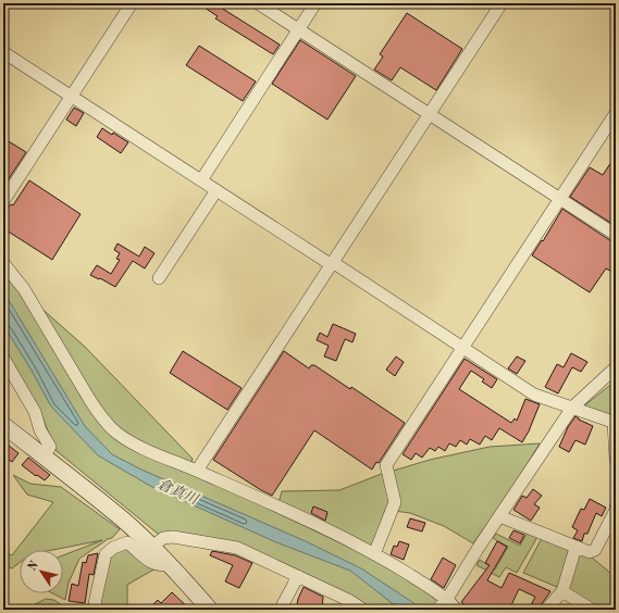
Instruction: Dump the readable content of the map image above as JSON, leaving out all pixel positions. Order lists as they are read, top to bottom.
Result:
{
  "water": ["倉真川"],
  "north": "top left"
}
